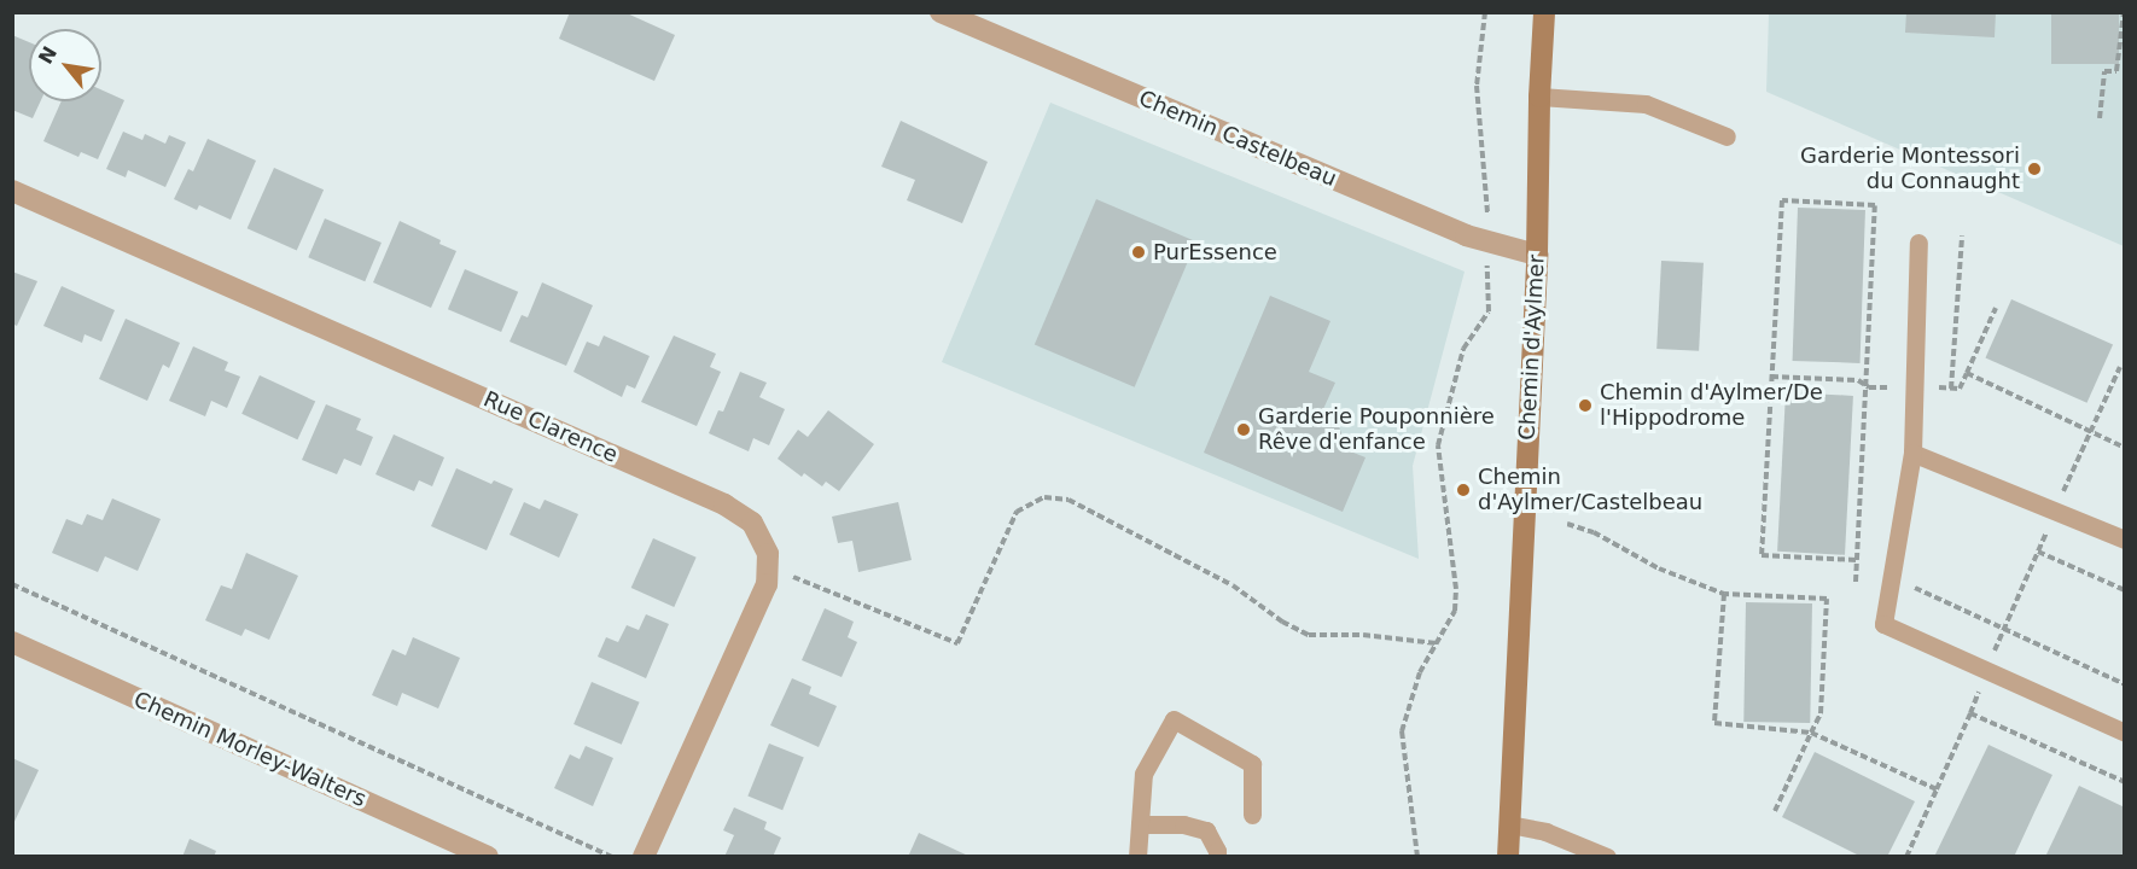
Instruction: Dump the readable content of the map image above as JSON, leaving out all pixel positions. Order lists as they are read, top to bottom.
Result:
{
  "streets": {
    "main road": ["Chemin d'Aylmer"],
    "street": ["Chemin Castelbeau", "Rue Clarence", "Chemin Morley-Walters"]
  },
  "crossings": [
    ["Chemin Castelbeau", "Chemin d'Aylmer"]
  ],
  "places": [
    "Garderie Montessori du Connaught",
    "PurEssence",
    "Chemin d'Aylmer/De l'Hippodrome",
    "Garderie Pouponnière Rêve d'enfance",
    "Chemin d'Aylmer/Castelbeau"
  ],
  "north": "top left"
}
